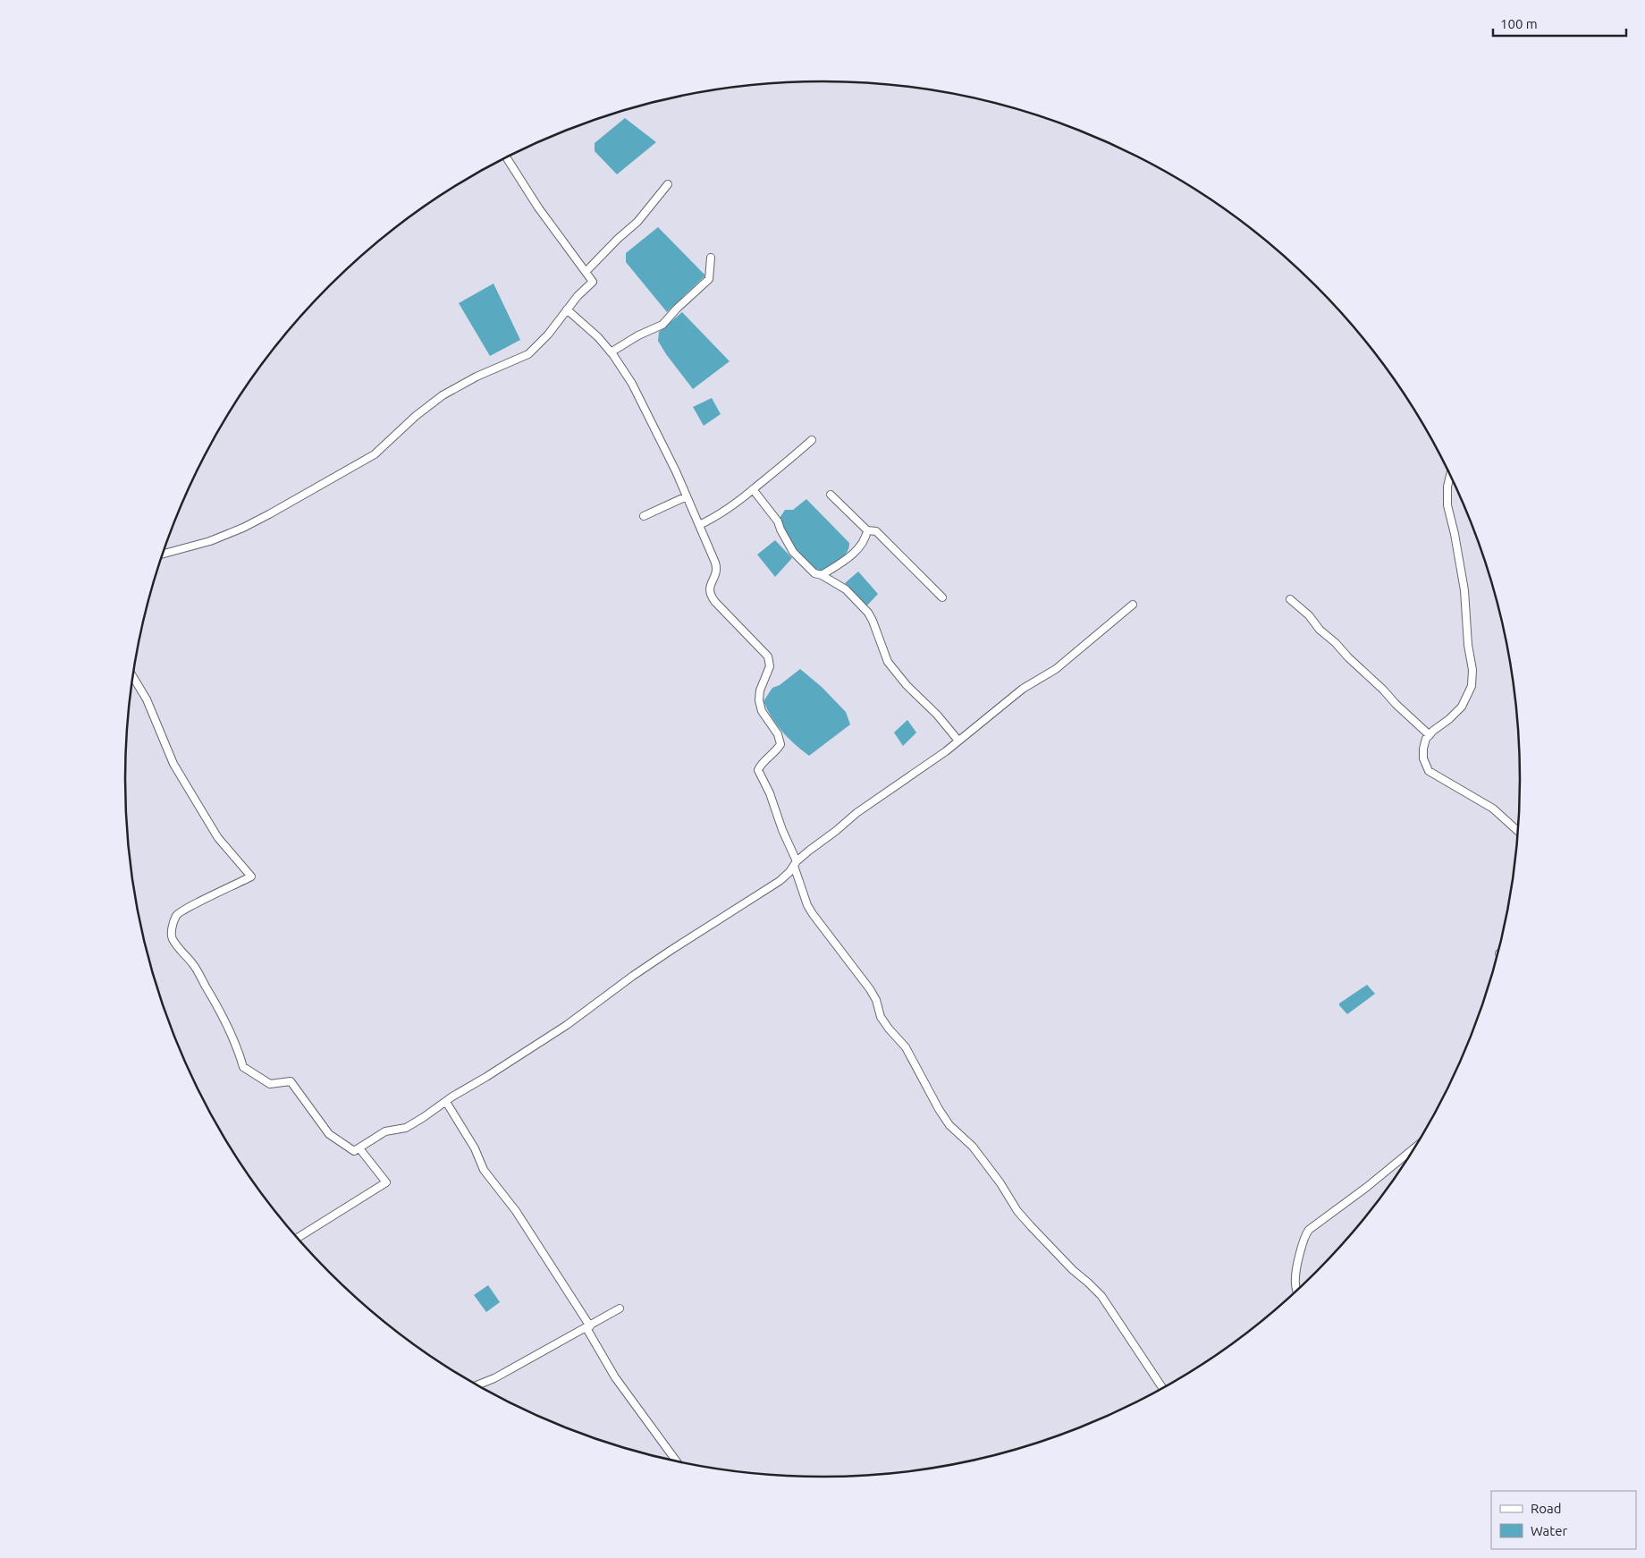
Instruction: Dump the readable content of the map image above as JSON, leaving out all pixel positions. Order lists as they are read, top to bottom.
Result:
{
  "legend": ["Road", "Water"],
  "scale_bar": "100 m"
}
